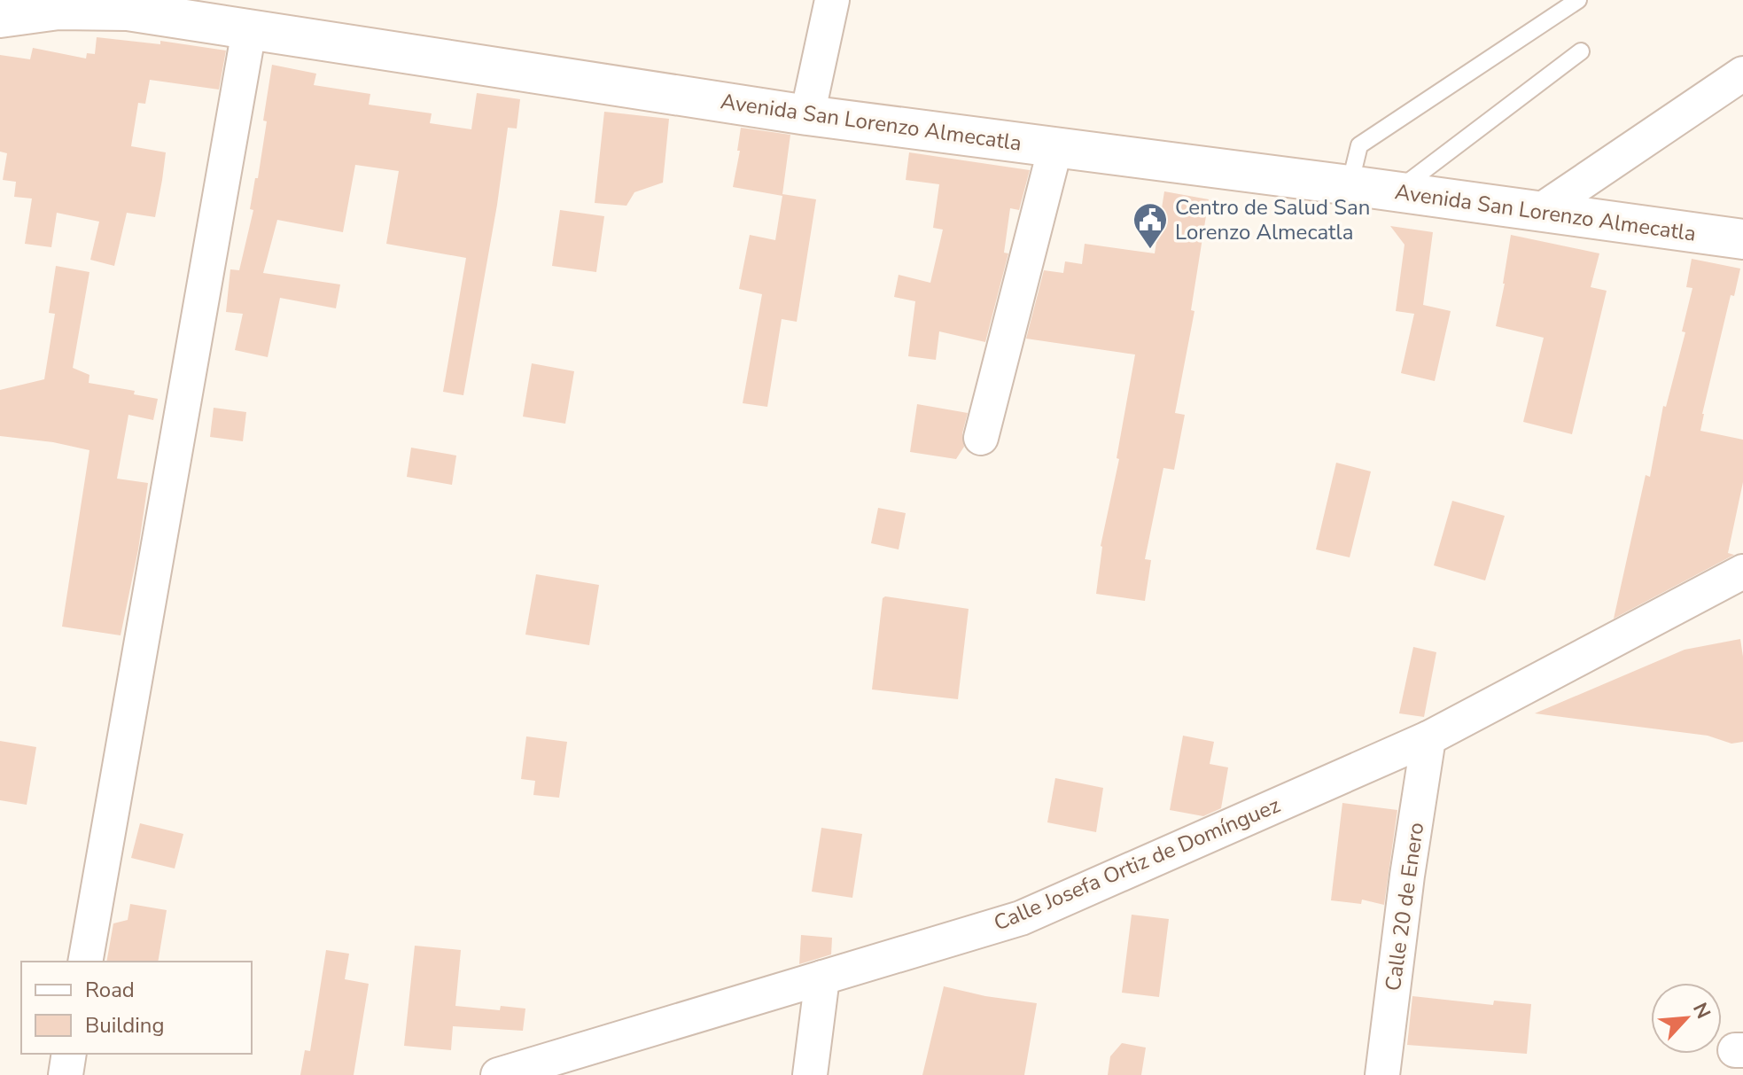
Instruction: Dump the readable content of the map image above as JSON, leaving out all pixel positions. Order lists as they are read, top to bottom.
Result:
{
  "streets": {
    "main road": ["Avenida San Lorenzo Almecatla"],
    "street": ["Calle Josefa Ortiz de Domínguez", "Calle 20 de Enero"]
  },
  "crossings": [
    ["Calle Josefa Ortiz de Domínguez", "Calle 20 de Enero"]
  ],
  "places": {
    "public building": ["Centro de Salud San Lorenzo Almecatla"]
  },
  "legend": ["Road", "Building"],
  "north": "top right"
}
